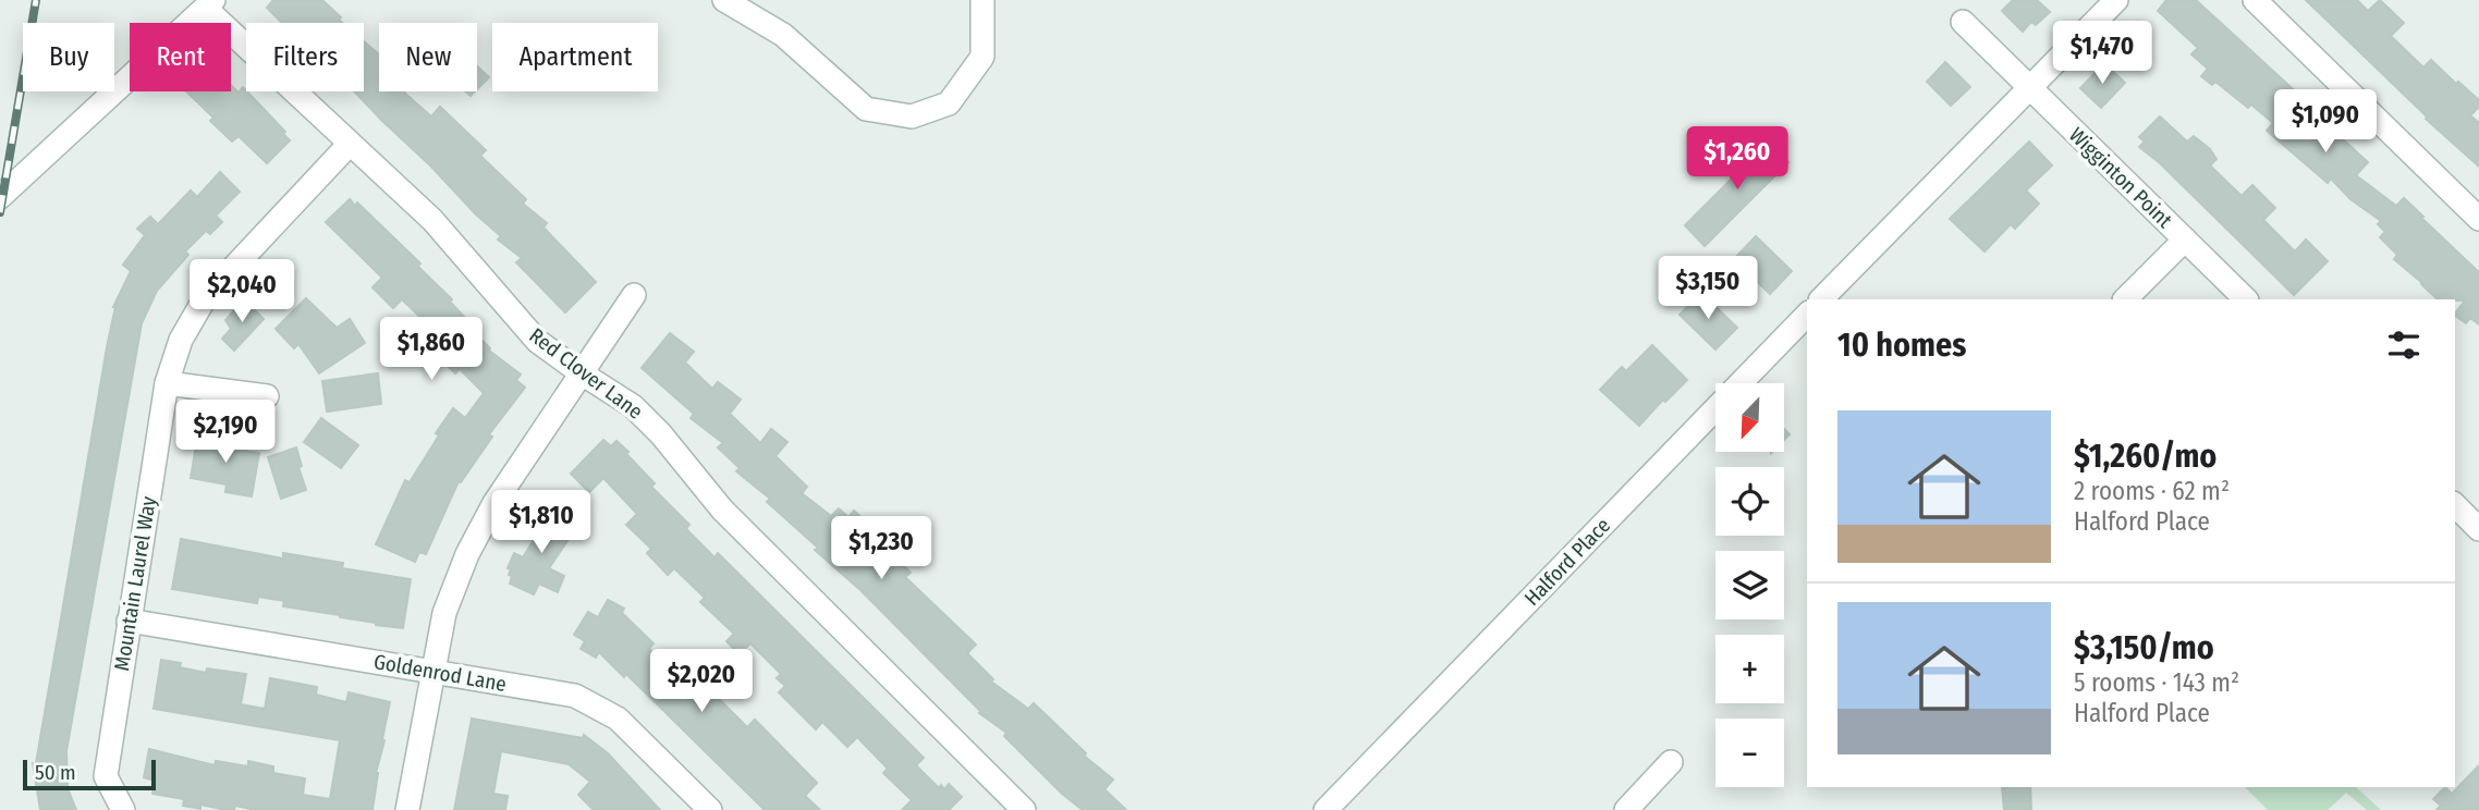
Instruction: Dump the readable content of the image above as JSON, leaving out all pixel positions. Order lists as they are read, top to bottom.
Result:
{
  "streets": {
    "street": [
      "Wigginton Point",
      "Red Clover Lane",
      "Halford Place",
      "Mountain Laurel Way",
      "Goldenrod Lane"
    ]
  },
  "crossings": [
    ["Red Clover Lane", "Mountain Laurel Way"],
    ["Mountain Laurel Way", "Goldenrod Lane"]
  ],
  "scale_bar": "50 m",
  "north": "bottom left",
  "page": {
    "price": [
      "$1,470",
      "$1,090",
      "$1,260",
      "$3,150",
      "$2,040",
      "$1,860",
      "$2,190",
      "$1,810",
      "$1,230",
      "$2,020"
    ],
    "chip": [
      "Buy",
      "Rent",
      "Filters",
      "New",
      "Apartment"
    ],
    "heading": "10 homes",
    "map_buttons": ["+", "−"],
    "list": [
      {
        "name": "$1,260/mo",
        "note": "2 rooms · 62 m² · Halford Place"
      },
      {
        "name": "$3,150/mo",
        "note": "5 rooms · 143 m² · Halford Place"
      }
    ],
    "scale": "50 m"
  }
}
